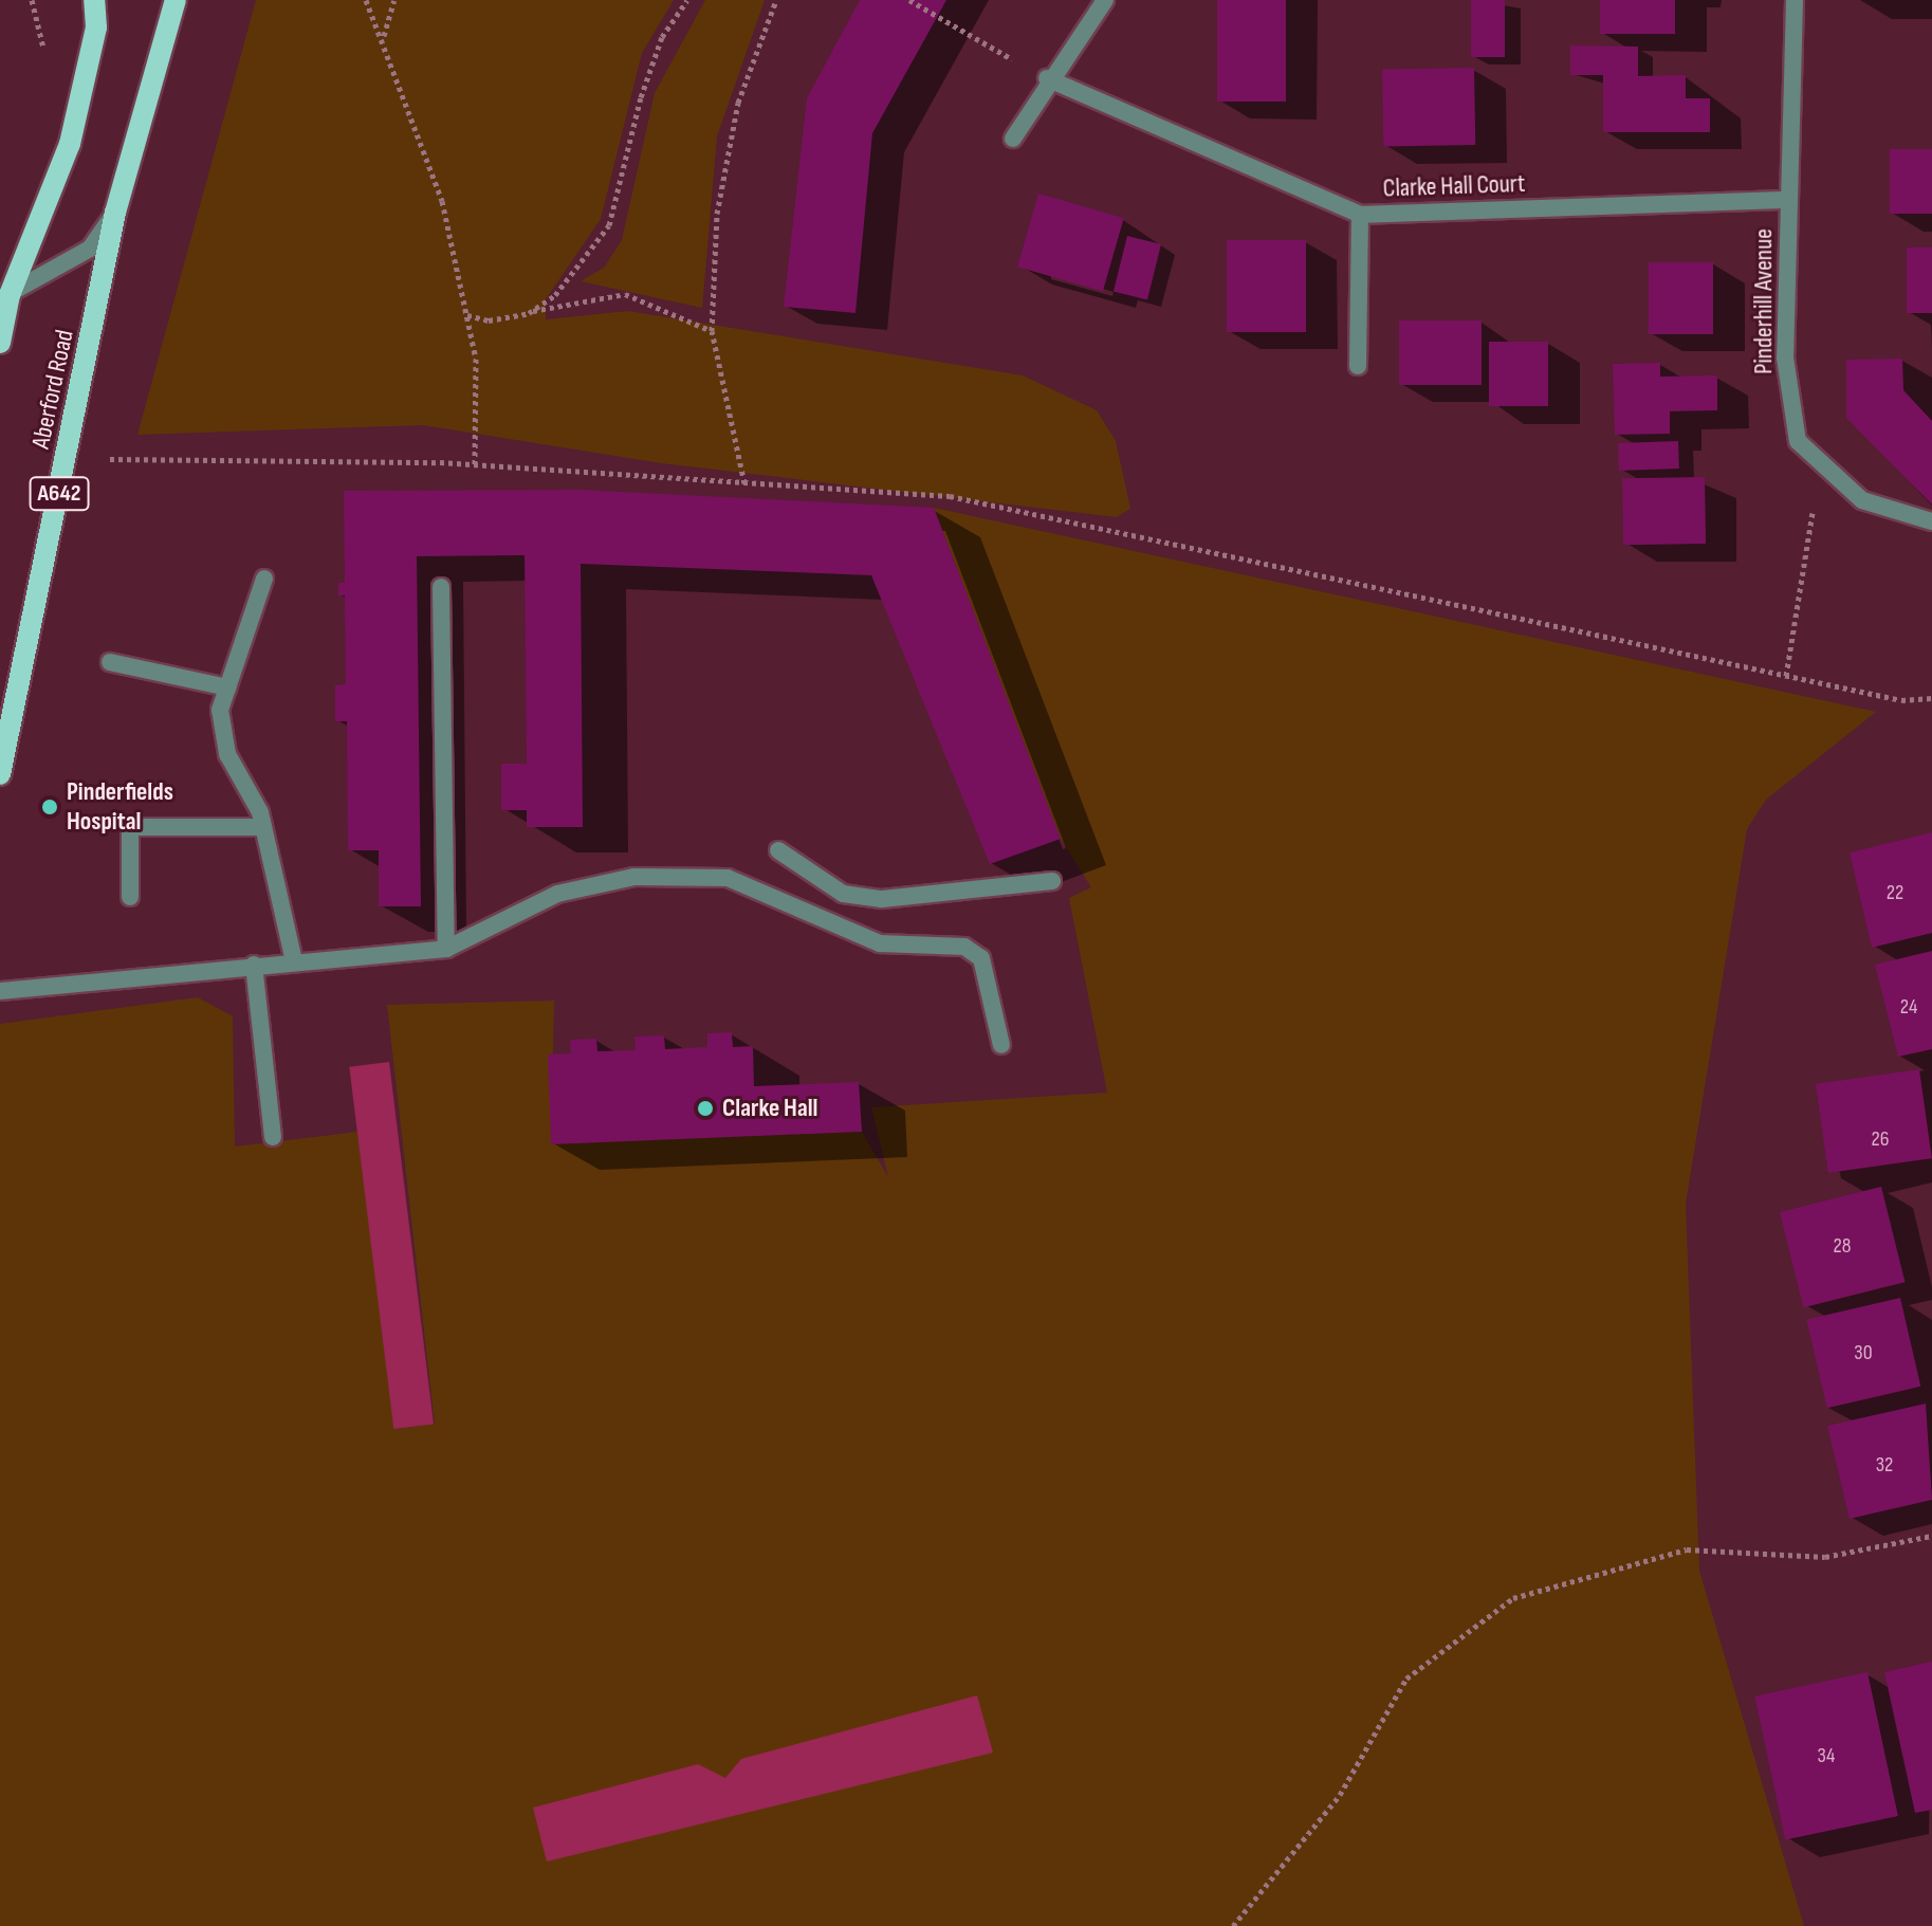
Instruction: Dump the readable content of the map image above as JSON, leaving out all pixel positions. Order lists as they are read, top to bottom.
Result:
{
  "streets": {
    "main road": ["Aberford Road", "A642"],
    "street": ["Clarke Hall Court", "Pinderhill Avenue"]
  },
  "crossings": [
    ["Clarke Hall Court", "Pinderhill Avenue"]
  ],
  "places": ["Pinderfields Hospital", "Clarke Hall"],
  "house_numbers": [
    "22",
    "24",
    "26",
    "28",
    "30",
    "32",
    "34"
  ]
}
